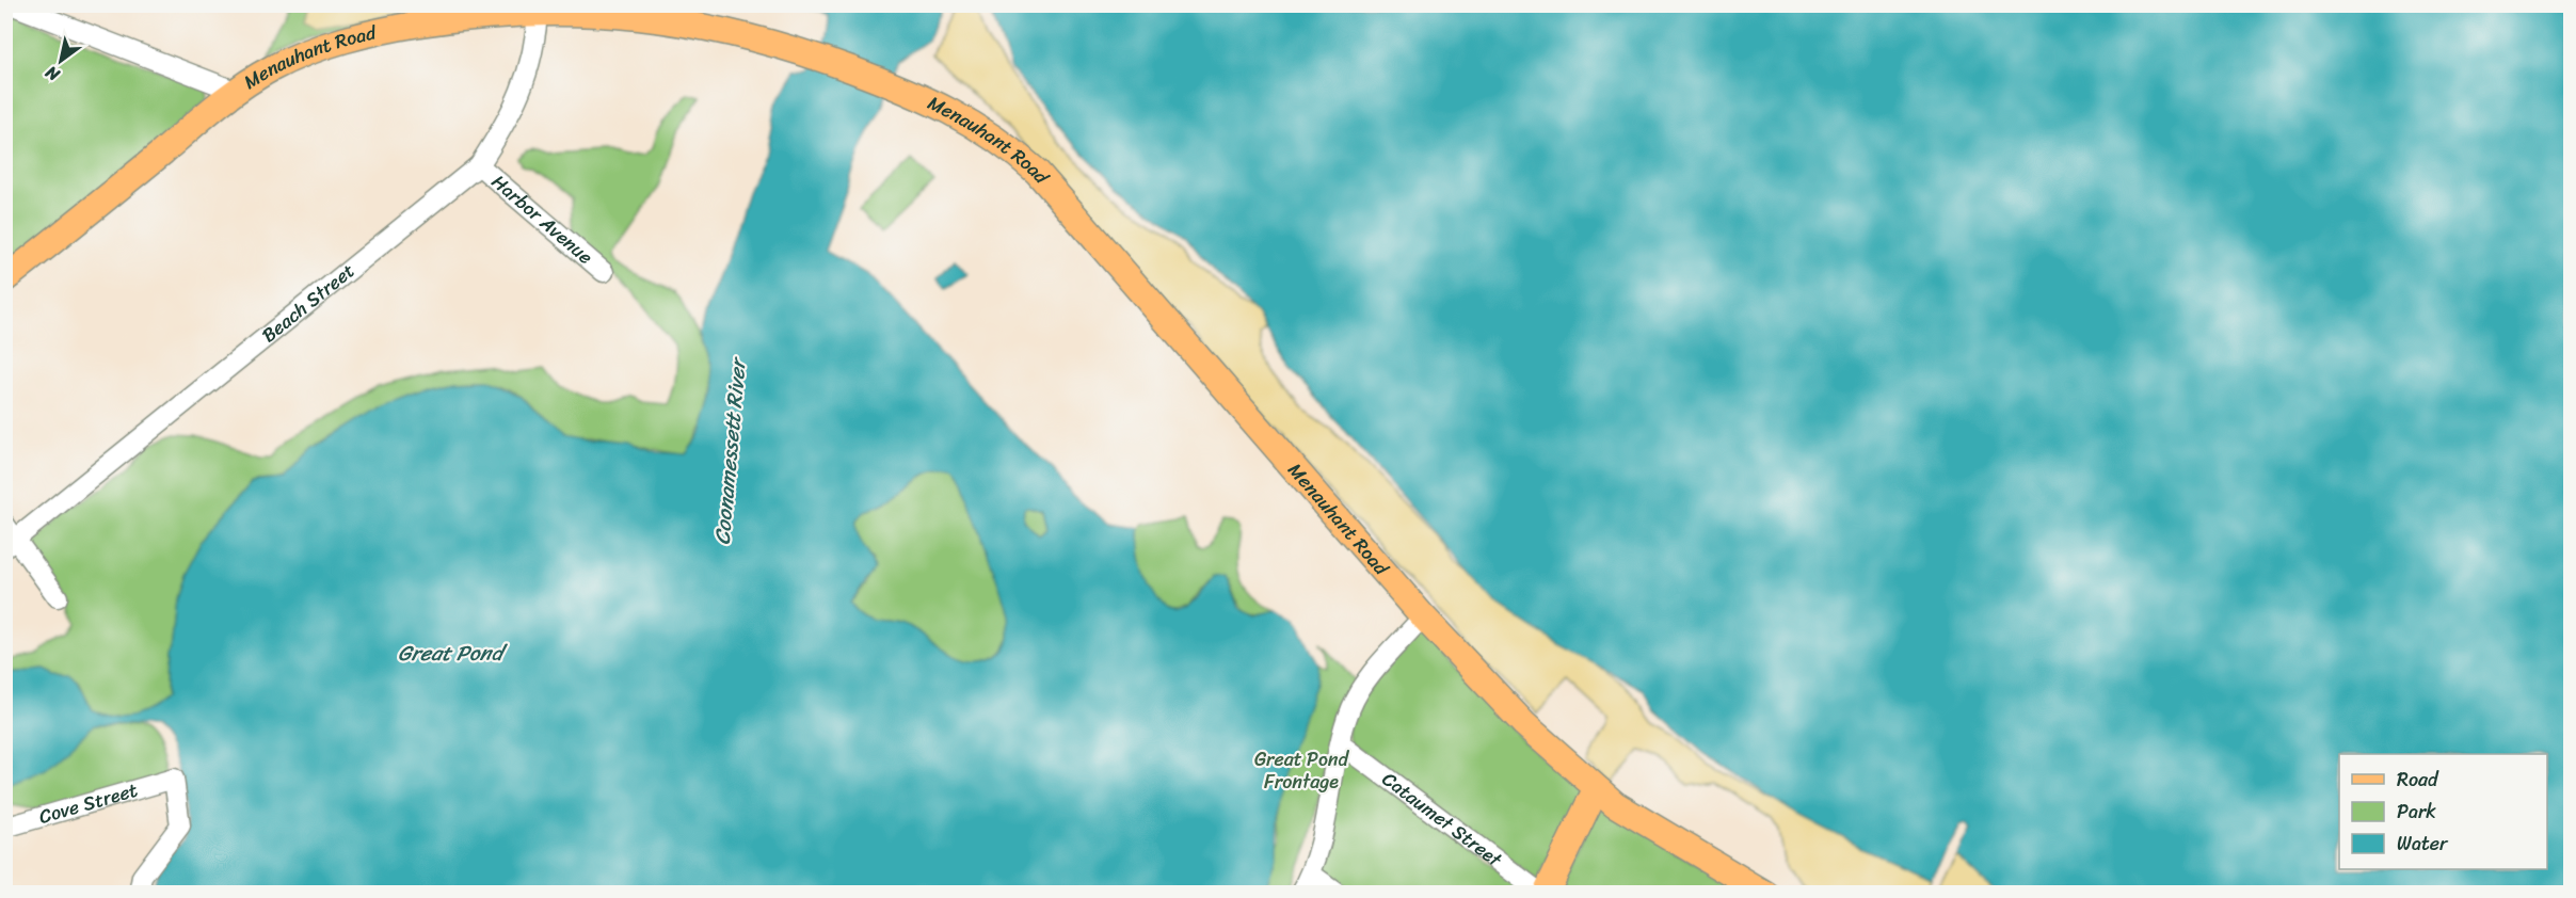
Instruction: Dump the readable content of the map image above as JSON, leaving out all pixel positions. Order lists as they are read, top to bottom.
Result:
{
  "streets": {
    "main road": ["Menauhant Road"],
    "street": [
      "Harbor Avenue",
      "Beach Street",
      "Cove Street",
      "Cataumet Street"
    ]
  },
  "crossings": [
    ["Menauhant Road", "Beach Street"],
    ["Harbor Avenue", "Beach Street"]
  ],
  "water": ["Coonamessett River", "Great Pond"],
  "parks": ["Great Pond Frontage"],
  "legend": ["Road", "Park", "Water"],
  "north": "bottom left"
}
